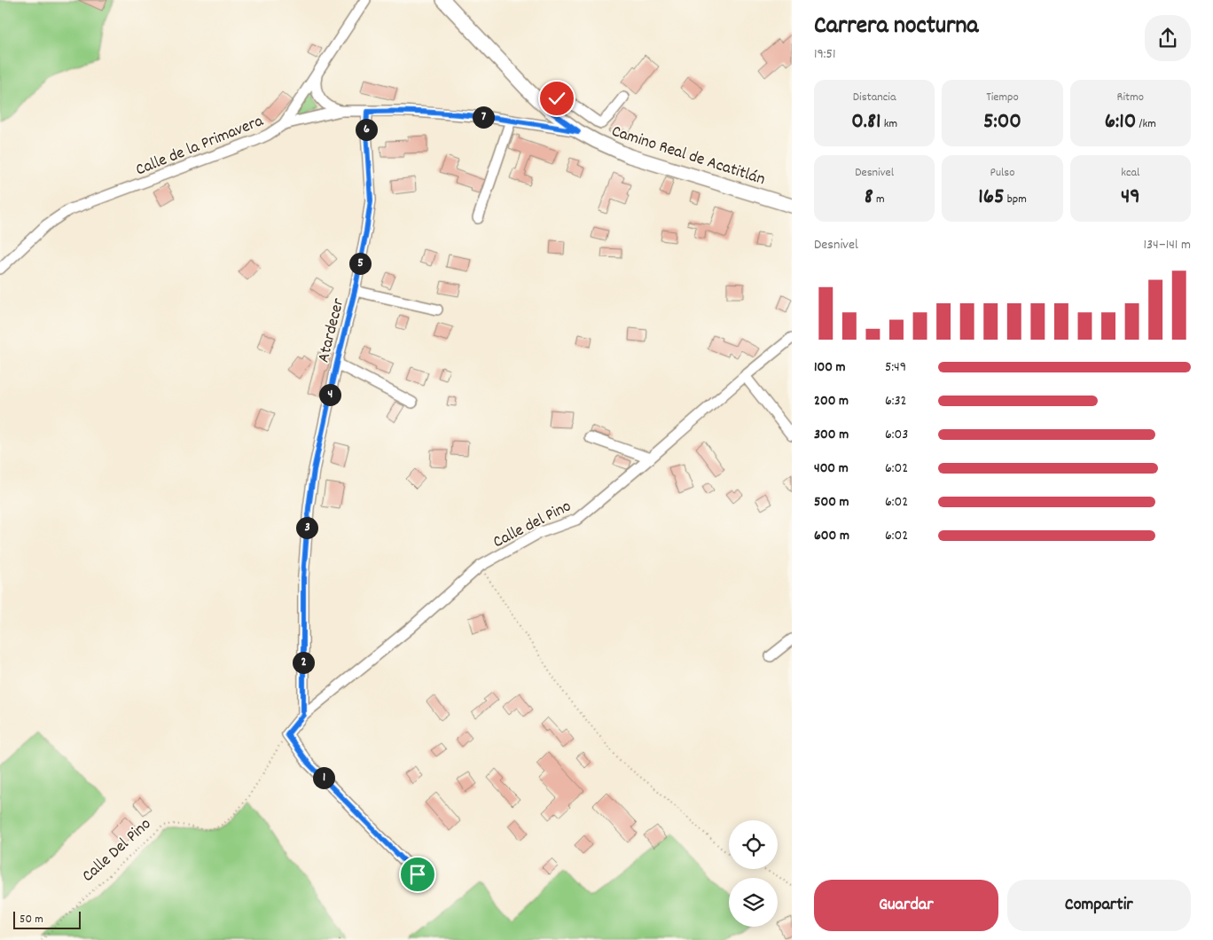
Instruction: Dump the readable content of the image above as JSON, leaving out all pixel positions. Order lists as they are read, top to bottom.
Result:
{
  "streets": {
    "main road": ["Camino Real de Acatitlán"],
    "street": ["Calle de la Primavera", "Atardecer", "Calle del Pino"],
    "path": ["Calle Del Pino"]
  },
  "crossings": [
    ["Atardecer", "Calle del Pino"]
  ],
  "scale_bar": "50 m",
  "page": {
    "heading": ["Carrera nocturna", "19:51"],
    "stats": [
      ["Distancia", "0.81 km"],
      ["Tiempo", "5:00"],
      ["Ritmo", "6:10 /km"],
      ["Desnivel", "8 m"],
      ["Pulso", "165 bpm"],
      ["kcal", "49"]
    ],
    "pins": [
      "7",
      "6",
      "5",
      "4",
      "3",
      "2",
      "1"
    ],
    "chart": ["Desnivel", "134–141 m"],
    "list": [
      {
        "name": "100 m",
        "note": "5:49"
      },
      {
        "name": "200 m",
        "note": "6:32"
      },
      {
        "name": "300 m",
        "note": "6:03"
      },
      {
        "name": "400 m",
        "note": "6:02"
      },
      {
        "name": "500 m",
        "note": "6:02"
      },
      {
        "name": "600 m",
        "note": "6:02"
      }
    ],
    "buttons": ["Guardar", "Compartir"],
    "scale": "50 m"
  }
}
